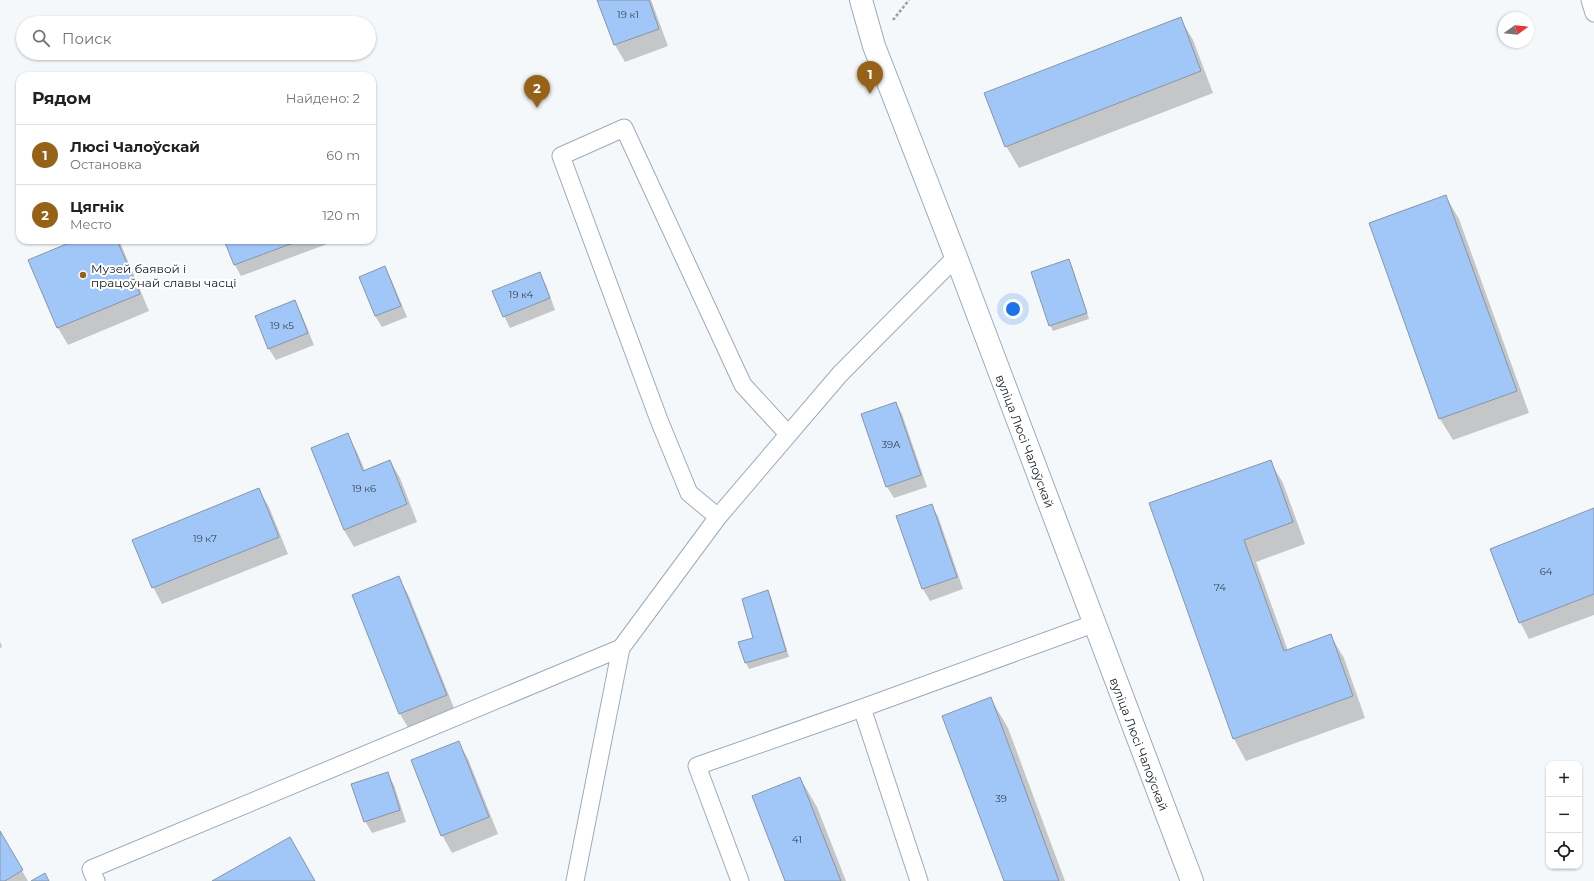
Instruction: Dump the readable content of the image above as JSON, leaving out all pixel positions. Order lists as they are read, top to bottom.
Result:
{
  "streets": {
    "street": ["вуліца Люсі Чалоўскай"]
  },
  "places": ["Музей баявой і працоўнай славы часці"],
  "house_numbers": [
    "19 к1",
    "19 к4",
    "19 к5",
    "39А",
    "19 к6",
    "19 к7",
    "64",
    "74",
    "39",
    "41"
  ],
  "north": "right",
  "page": {
    "search": "Поиск",
    "pins": ["1", "2"],
    "heading": ["Рядом", "Найдено: 2"],
    "list": [
      {
        "mark": "1",
        "name": "Люсі Чалоўскай",
        "note": "Остановка",
        "value": "60 m"
      },
      {
        "mark": "2",
        "name": "Цягнік",
        "note": "Место",
        "value": "120 m"
      }
    ],
    "map_buttons": ["+", "−"]
  }
}
